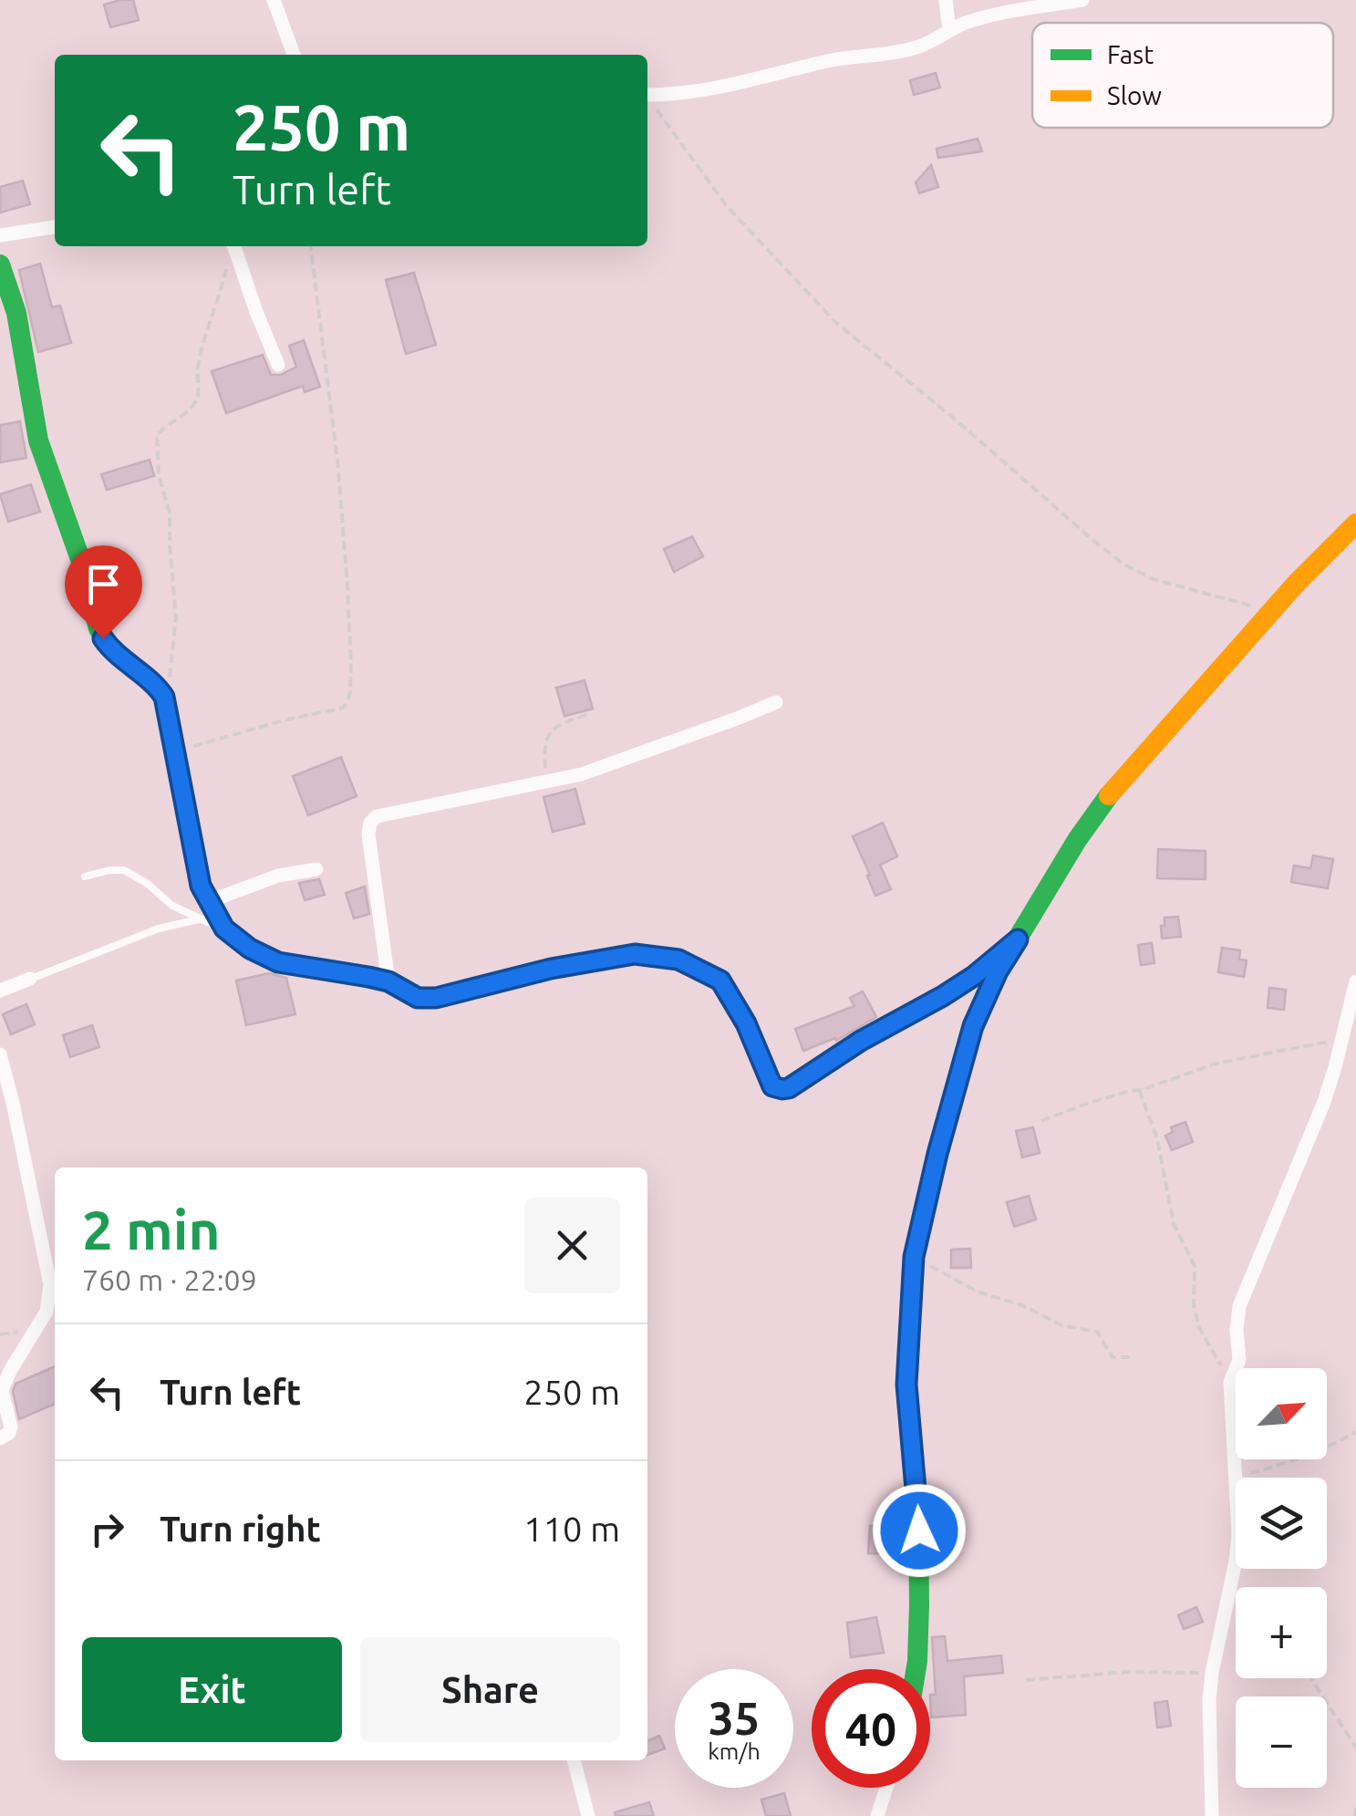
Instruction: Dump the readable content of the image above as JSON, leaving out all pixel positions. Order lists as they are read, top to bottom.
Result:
{
  "legend": ["Fast", "Slow"],
  "north": "top right",
  "page": {
    "turn": ["250 m", "Turn left"],
    "heading": ["2 min", "760 m · 22:09"],
    "list": [
      {
        "name": "Turn left",
        "value": "250 m"
      },
      {
        "name": "Turn right",
        "value": "110 m"
      }
    ],
    "map_buttons": ["+", "−"],
    "buttons": ["Exit", "Share"],
    "speed": "35 km/h",
    "limit": "40"
  }
}
